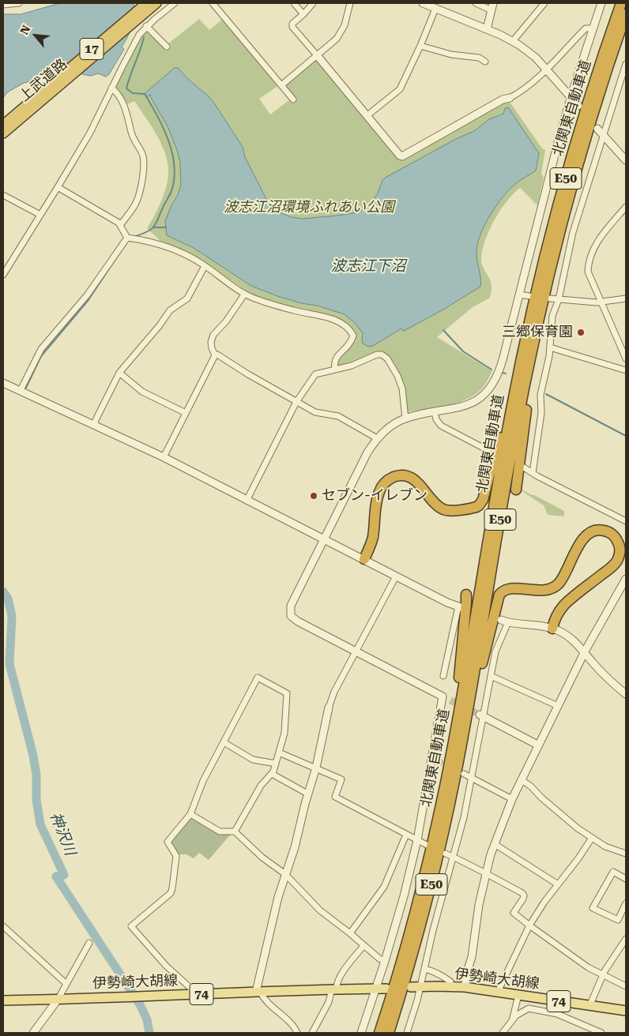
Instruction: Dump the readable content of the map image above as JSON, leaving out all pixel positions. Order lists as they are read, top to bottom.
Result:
{
  "streets": {
    "highway": [
      "17",
      "上武道路",
      "北関東自動車道",
      "E50"
    ],
    "main road": ["伊勢崎大胡線", "74"]
  },
  "water": ["波志江下沼", "神沢川"],
  "parks": ["波志江沼環境ふれあい公園"],
  "places": ["三郷保育園", "セブン-イレブン"],
  "north": "top left"
}
